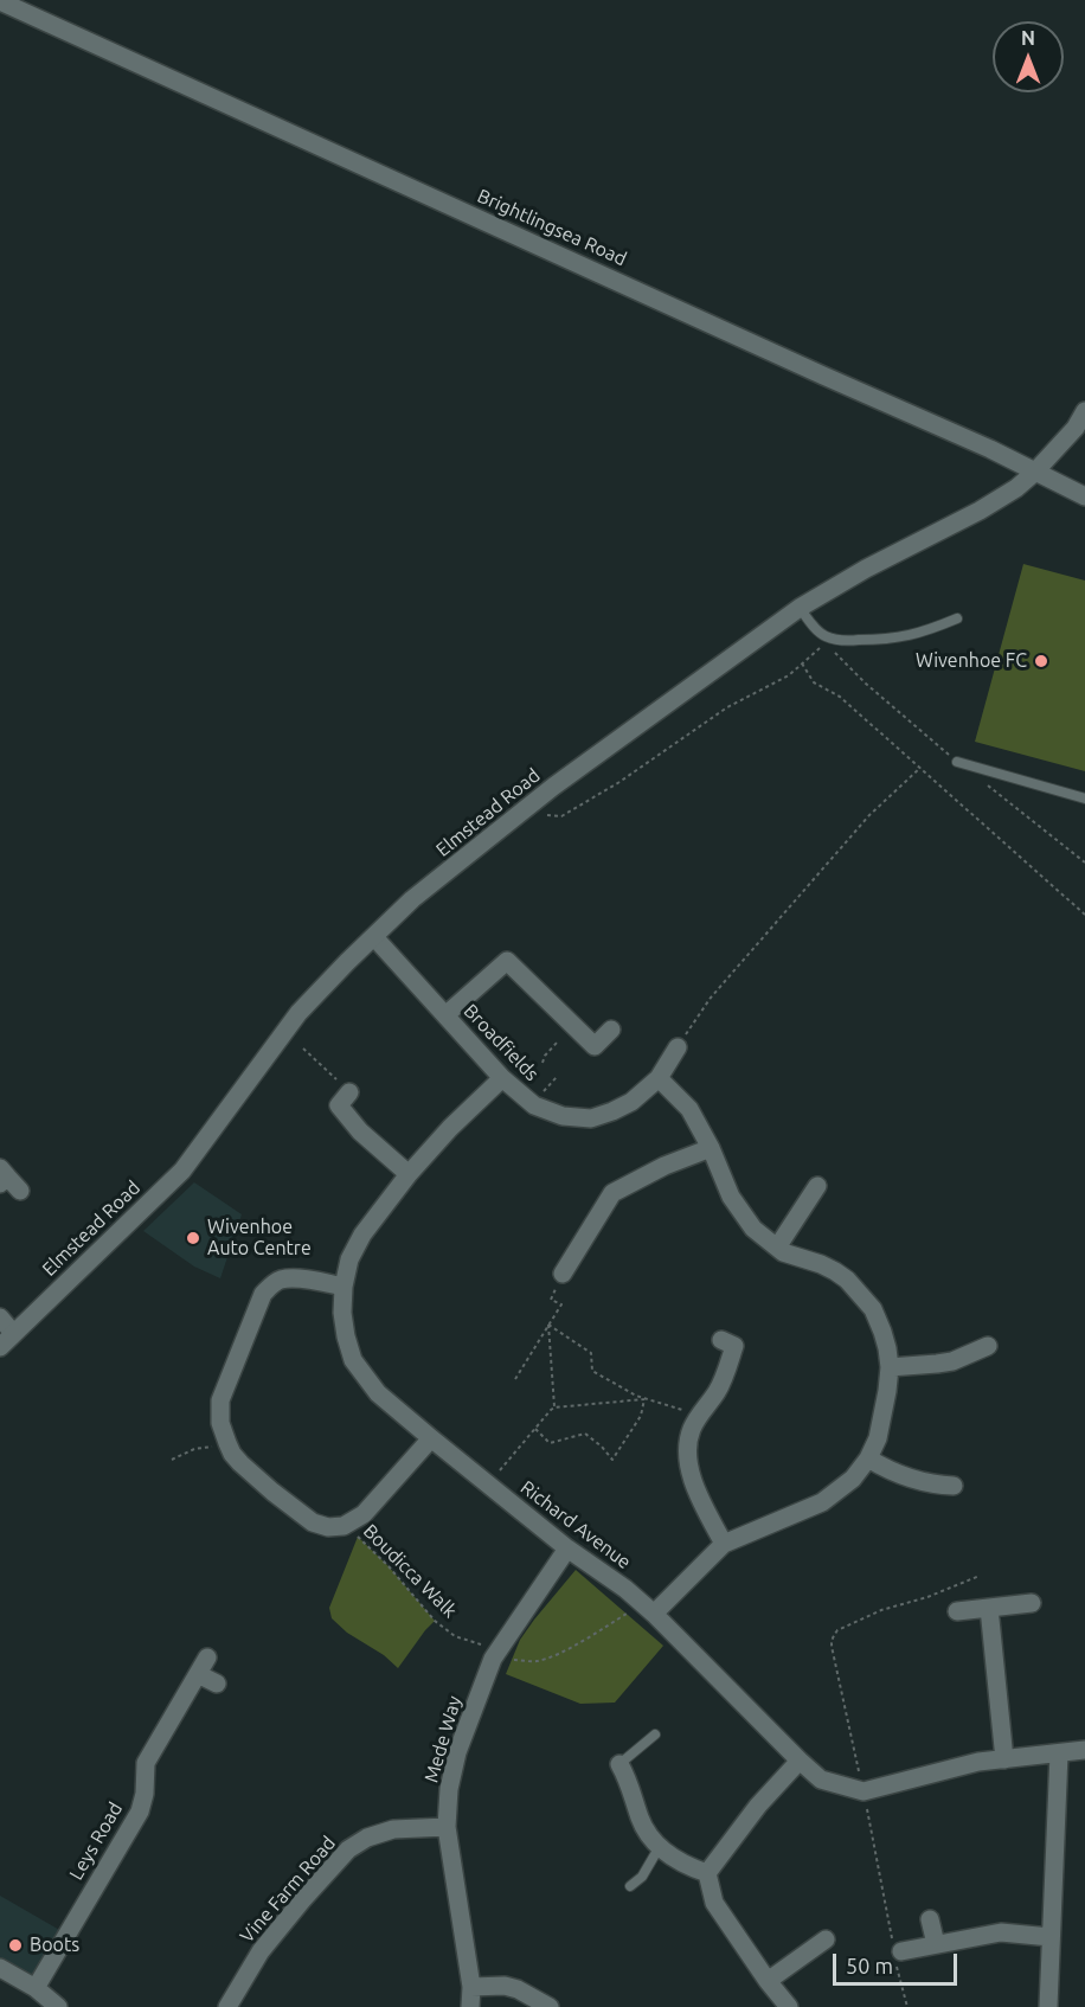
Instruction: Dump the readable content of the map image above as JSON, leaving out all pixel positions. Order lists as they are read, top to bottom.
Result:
{
  "streets": {
    "street": [
      "Brightlingsea Road",
      "Elmstead Road",
      "Broadfields",
      "Richard Avenue",
      "Mede Way",
      "Leys Road",
      "Vine Farm Road"
    ],
    "path": ["Boudicca Walk"]
  },
  "crossings": [
    ["Brightlingsea Road", "Elmstead Road"],
    ["Elmstead Road", "Broadfields"],
    ["Broadfields", "Richard Avenue"],
    ["Richard Avenue", "Boudicca Walk"],
    ["Richard Avenue", "Mede Way"],
    ["Boudicca Walk", "Mede Way"],
    ["Mede Way", "Vine Farm Road"]
  ],
  "places": ["Wivenhoe FC", "Wivenhoe Auto Centre", "Boots"],
  "scale_bar": "50 m",
  "north": "top"
}
